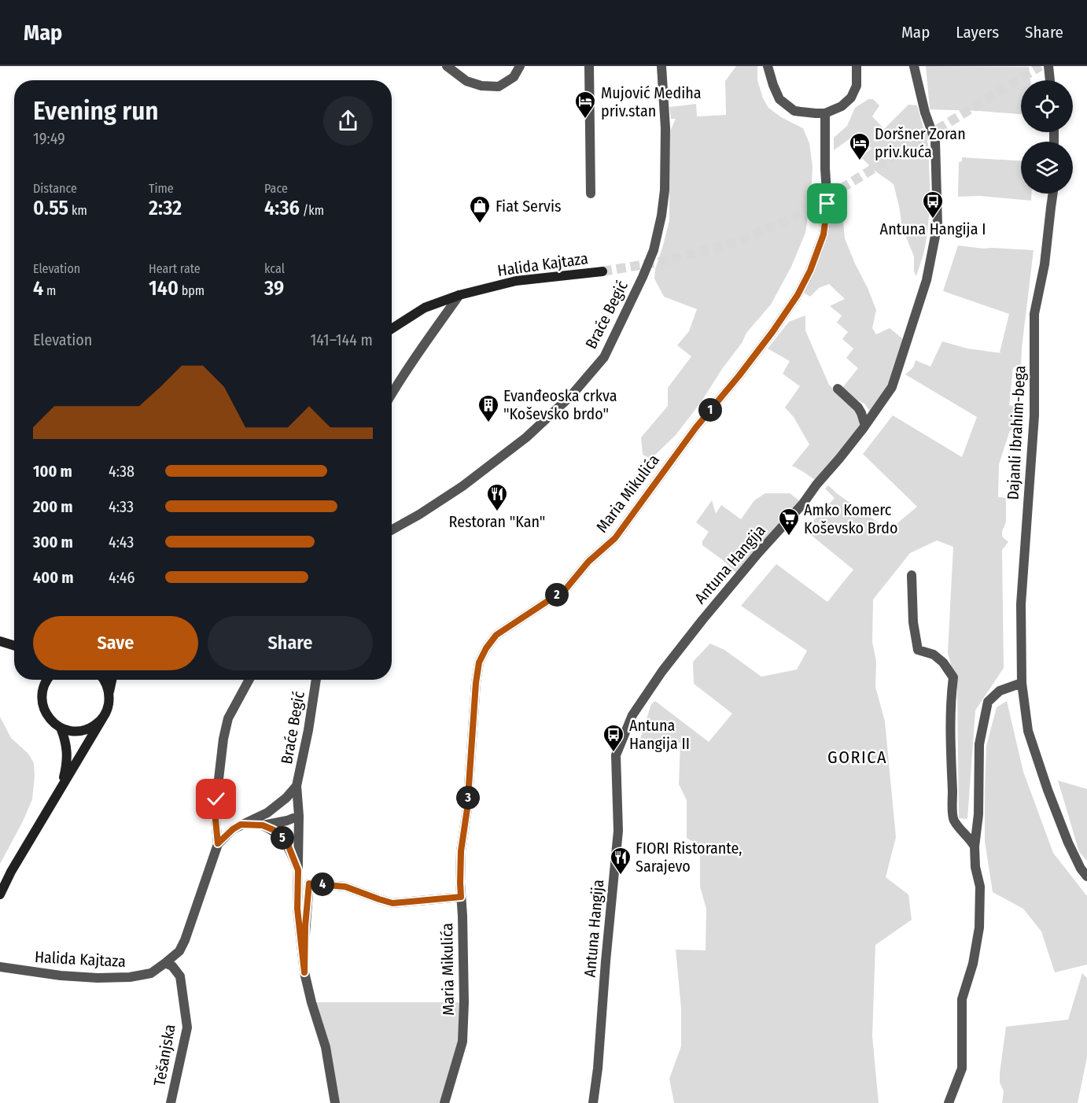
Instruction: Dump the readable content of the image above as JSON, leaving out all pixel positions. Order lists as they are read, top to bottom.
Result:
{
  "streets": {
    "main road": ["Halida Kajtaza"],
    "street": [
      "Braće Begić",
      "Dajanli Ibrahim-bega",
      "Maria Mikulića",
      "Antuna Hangija",
      "Tešanjska"
    ]
  },
  "crossings": [
    ["Halida Kajtaza", "Braće Begić"],
    ["Halida Kajtaza", "Tešanjska"]
  ],
  "districts": ["GORICA"],
  "places": {
    "hotel": ["Mujović Mediha priv.stan", "Doršner Zoran priv.kuća"],
    "bus stop": ["Antuna Hangija I", "Antuna Hangija II"],
    "shop": ["Fiat Servis"],
    "building": ["Evanđeoska crkva \"Koševsko brdo\""],
    "restaurant": ["Restoran \"Kan\"", "FIORI Ristorante, Sarajevo"],
    "supermarket": ["Amko Komerc Koševsko Brdo"]
  },
  "page": {
    "header": "Map",
    "nav": ["Map", "Layers", "Share"],
    "heading": ["Evening run", "19:49"],
    "stats": [
      ["Distance", "0.55 km"],
      ["Time", "2:32"],
      ["Pace", "4:36 /km"],
      ["Elevation", "4 m"],
      ["Heart rate", "140 bpm"],
      ["kcal", "39"]
    ],
    "chart": ["Elevation", "141–144 m"],
    "pins": [
      "1",
      "2",
      "3",
      "5",
      "4"
    ],
    "list": [
      {
        "name": "100 m",
        "note": "4:38"
      },
      {
        "name": "200 m",
        "note": "4:33"
      },
      {
        "name": "300 m",
        "note": "4:43"
      },
      {
        "name": "400 m",
        "note": "4:46"
      }
    ],
    "buttons": ["Save", "Share"]
  }
}
